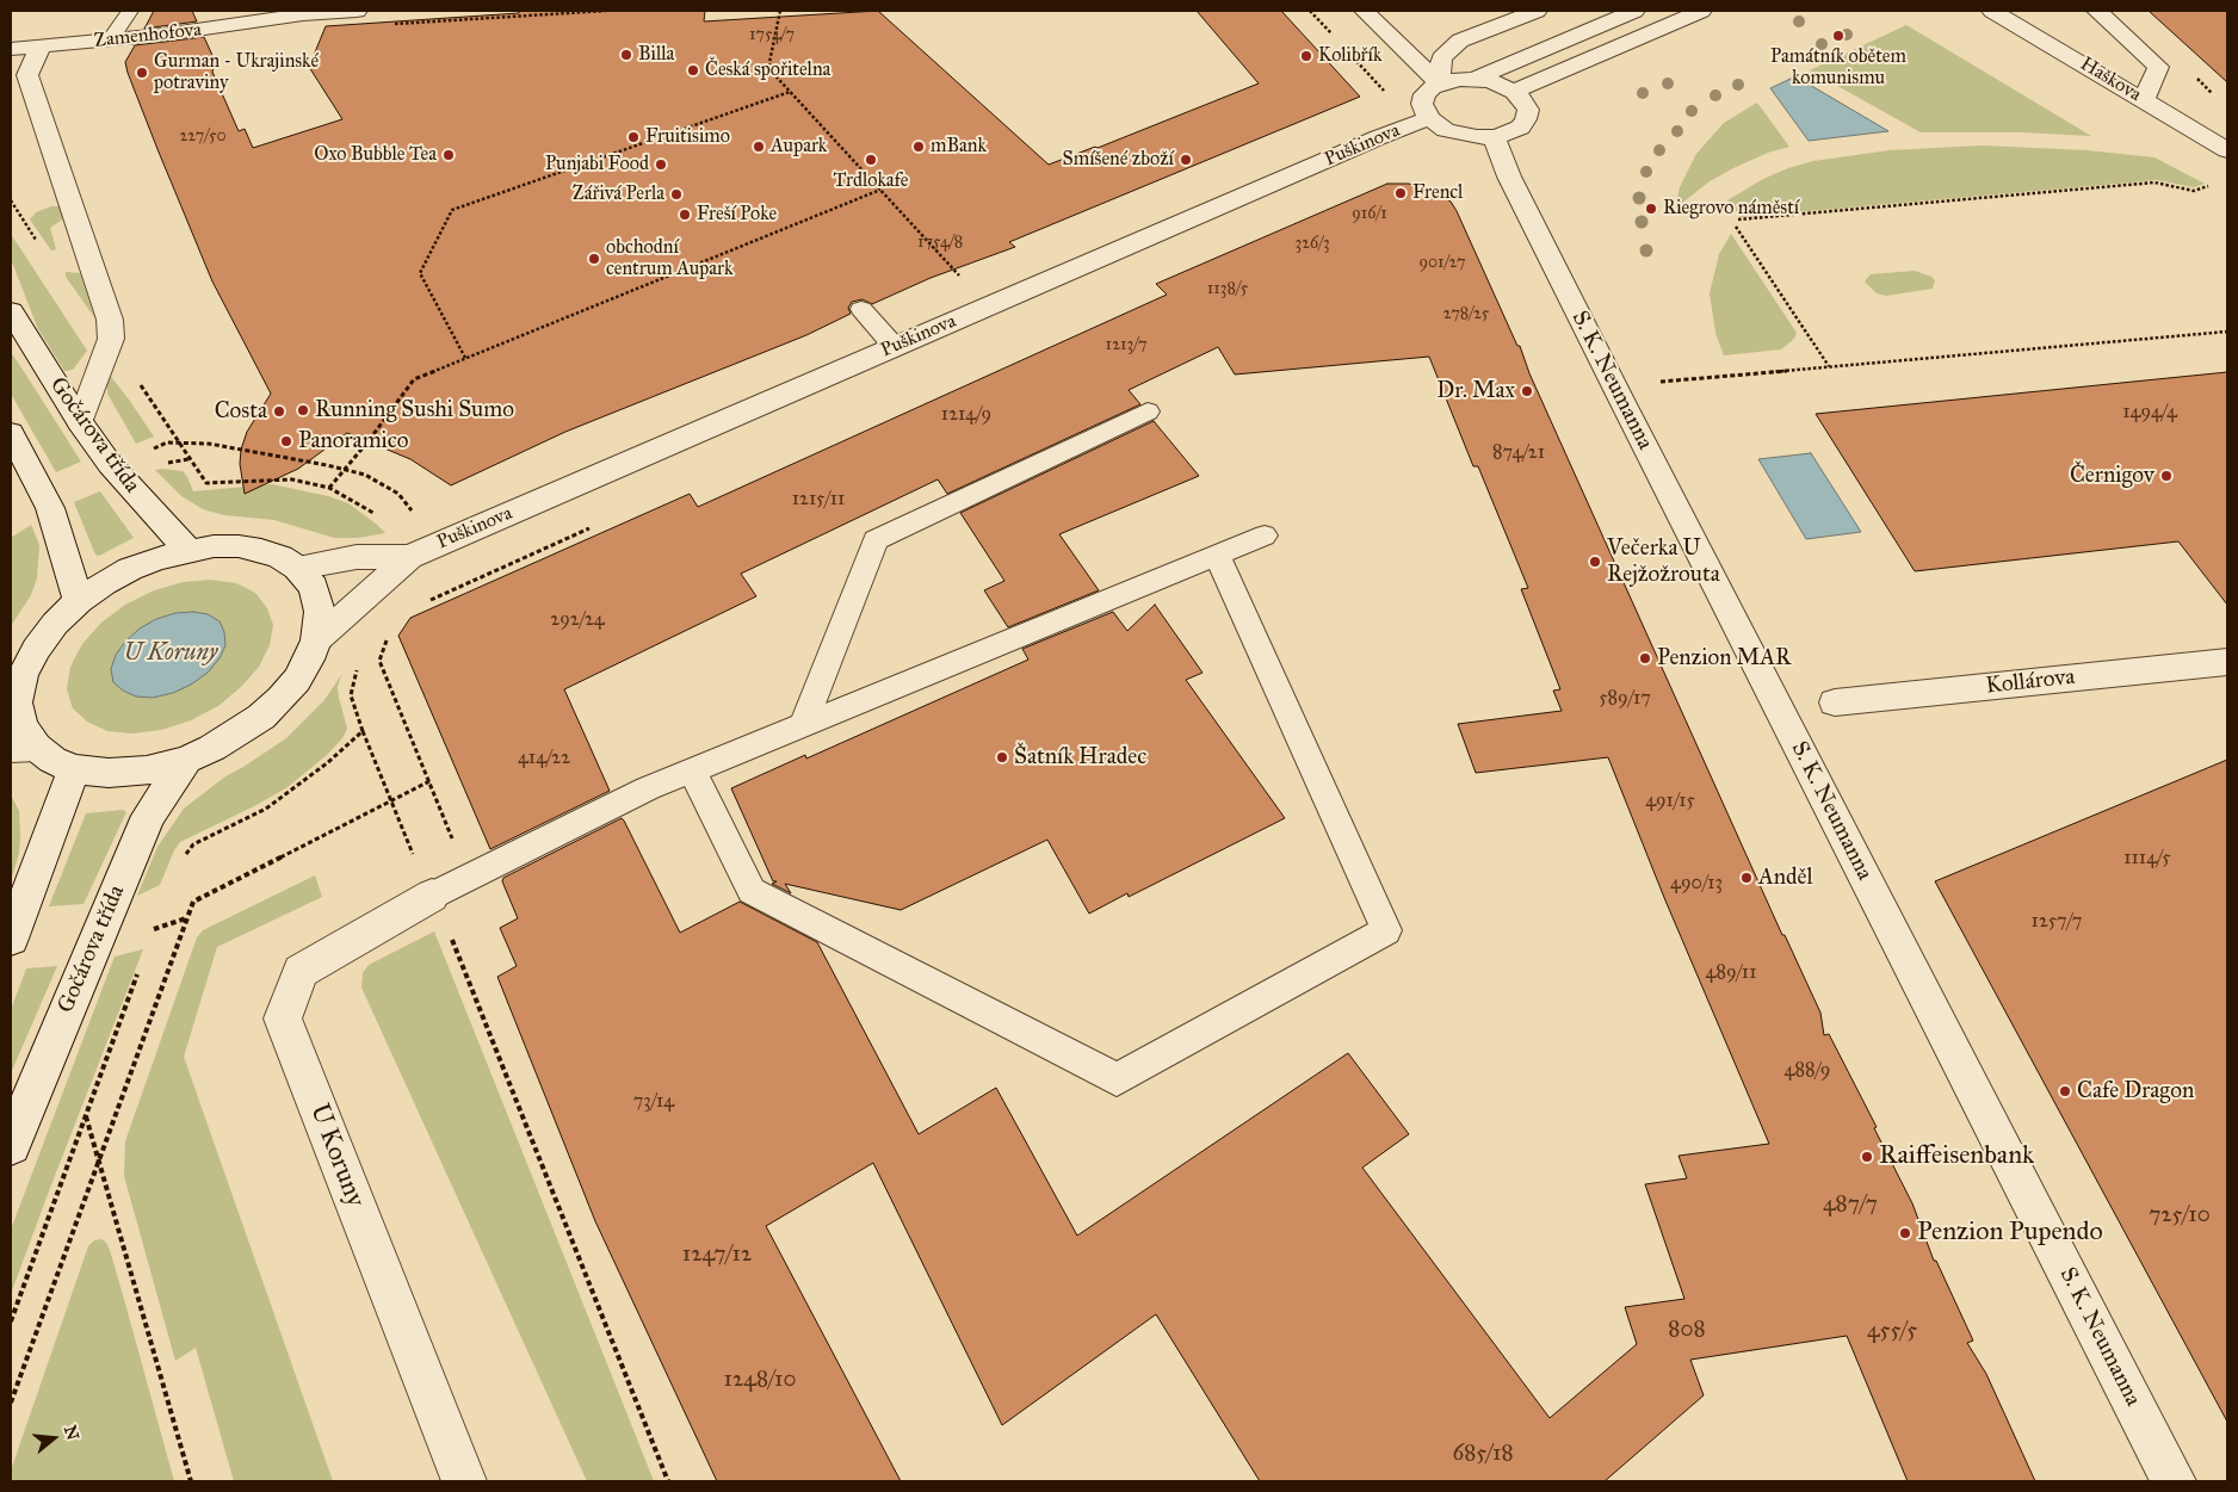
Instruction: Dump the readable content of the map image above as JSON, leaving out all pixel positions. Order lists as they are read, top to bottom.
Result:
{
  "streets": {
    "street": [
      "Zamenhofova",
      "Haškova",
      "Puškinova",
      "S. K. Neumanna",
      "Gočárova třída",
      "Kollárova",
      "U Koruny"
    ]
  },
  "crossings": [
    ["Puškinova", "S. K. Neumanna"]
  ],
  "water": ["U Koruny"],
  "places": [
    "Památník obětem komunismu",
    "Billa",
    "Kolibřík",
    "Česká spořitelna",
    "Gurman - Ukrajinské potraviny",
    "Fruitisimo",
    "Aupark",
    "mBank",
    "Oxo Bubble Tea",
    "Trdlokafe",
    "Smíšené zboží",
    "Punjabi Food",
    "Frencl",
    "Zářivá Perla",
    "Riegrovo náměstí",
    "Freší Poke",
    "obchodní centrum Aupark",
    "Dr. Max",
    "Running Sushi Sumo",
    "Costa",
    "Panoramico",
    "Černigov",
    "Večerka U Rejžožrouta",
    "Penzion MAR",
    "Šatník Hradec",
    "Anděl",
    "Cafe Dragon",
    "Raiffeisenbank",
    "Penzion Pupendo"
  ],
  "house_numbers": [
    "1754/7",
    "227/50",
    "916/1",
    "1754/8",
    "326/3",
    "901/27",
    "1138/5",
    "278/25",
    "1213/7",
    "1494/4",
    "1214/9",
    "874/21",
    "1215/11",
    "292/24",
    "589/17",
    "414/22",
    "491/15",
    "1114/5",
    "490/13",
    "1257/7",
    "489/11",
    "488/9",
    "73/14",
    "487/7",
    "725/10",
    "1247/12",
    "808",
    "455/5",
    "1248/10",
    "685/18"
  ],
  "north": "right"
}
